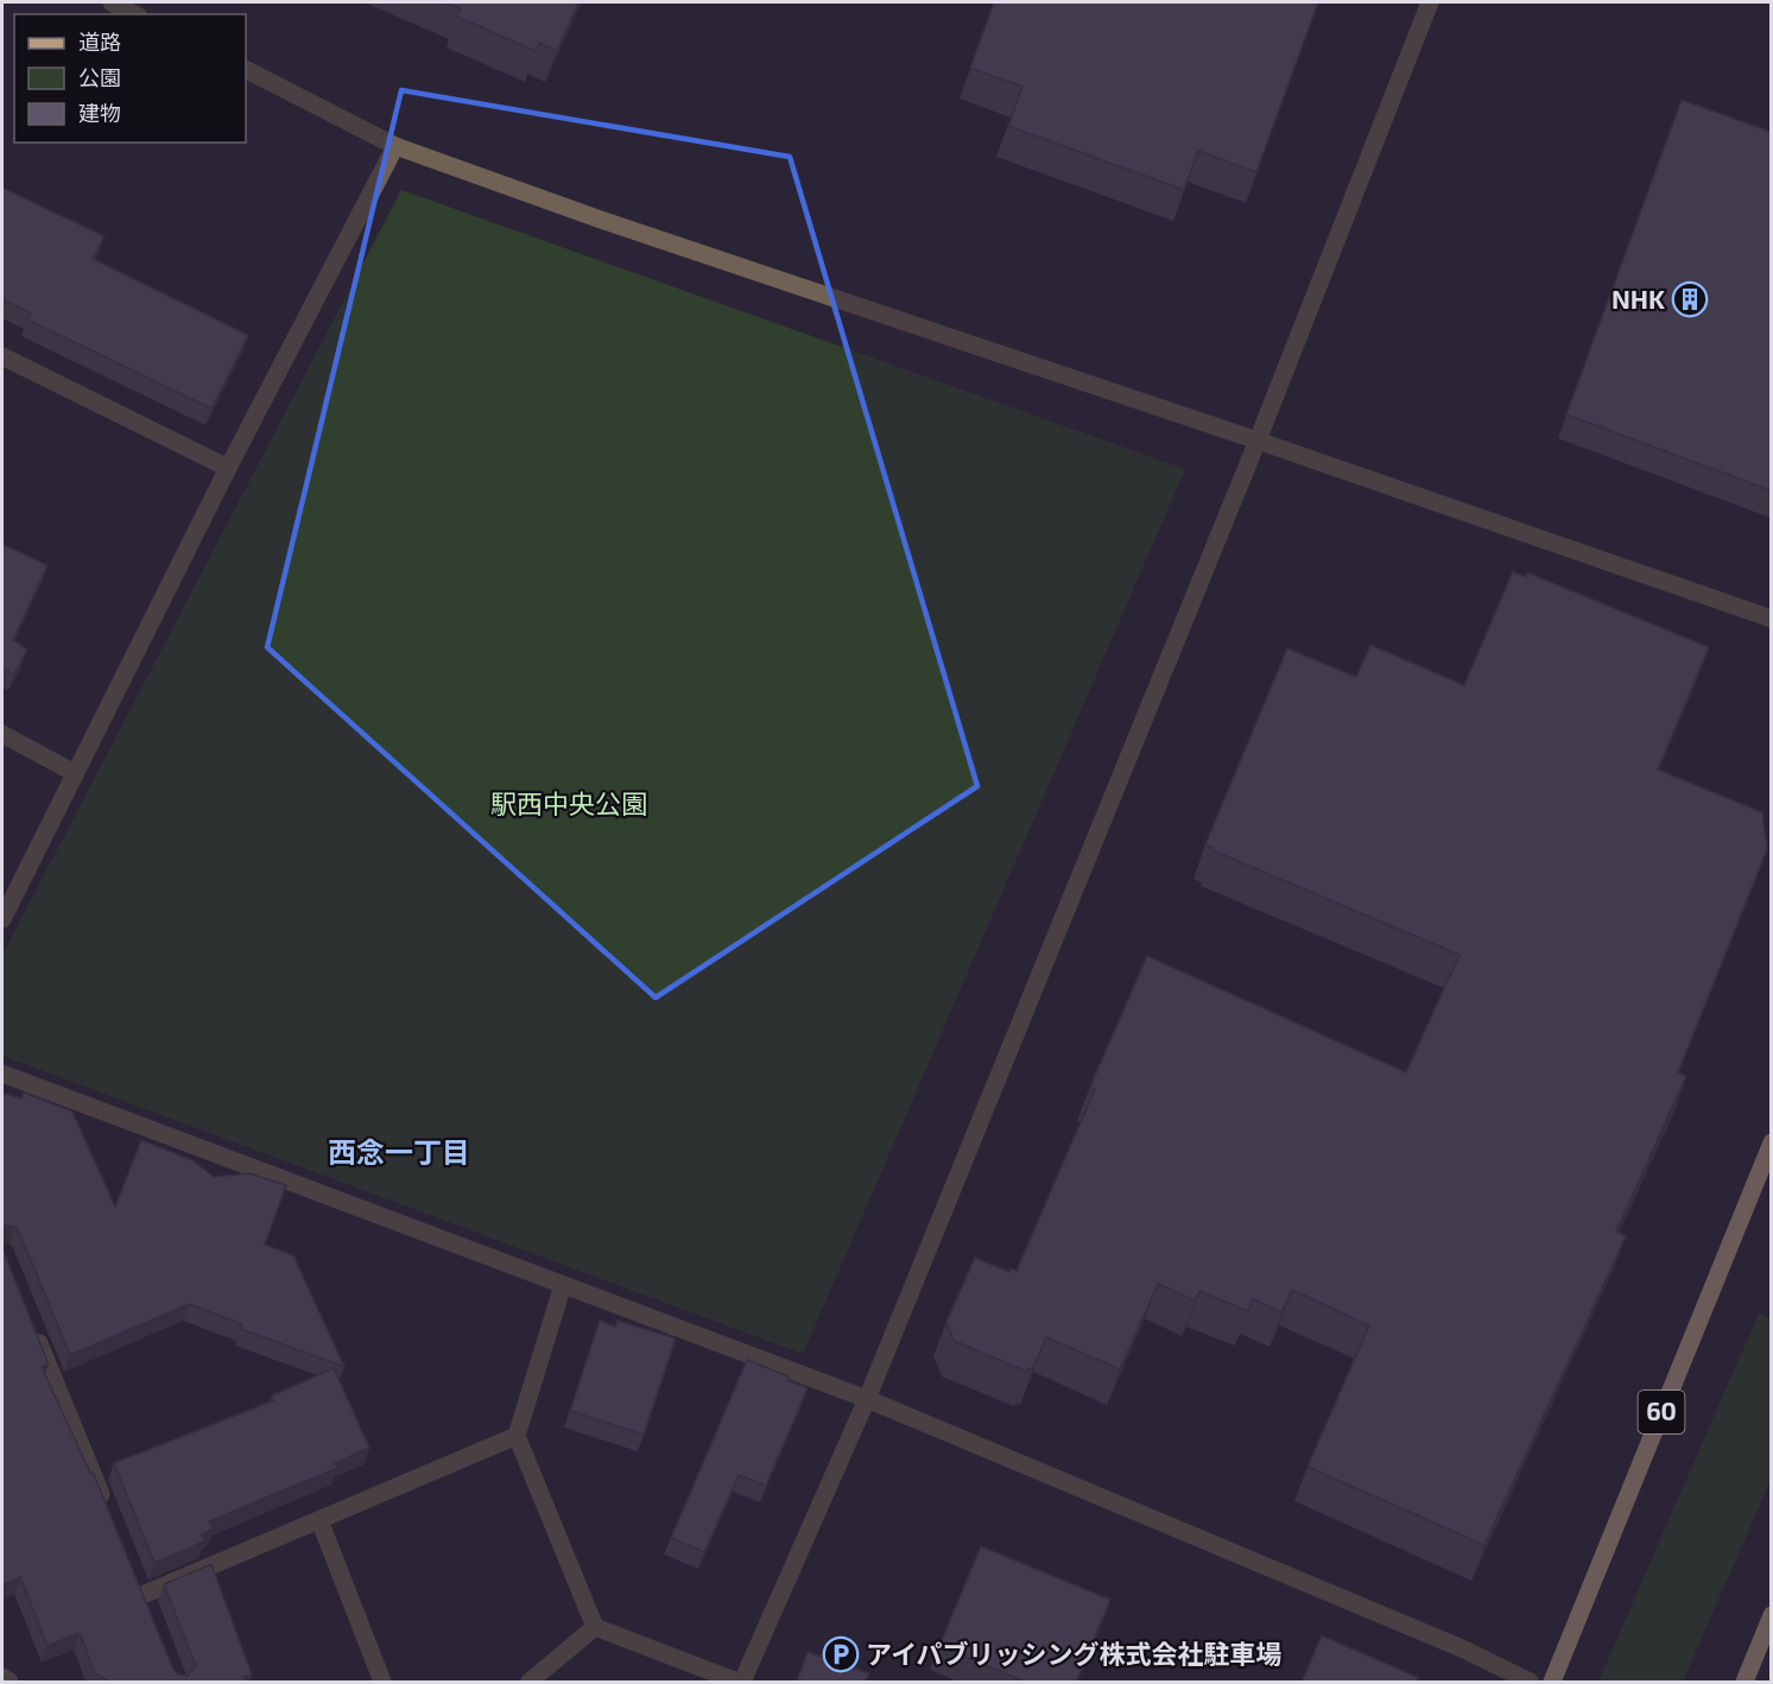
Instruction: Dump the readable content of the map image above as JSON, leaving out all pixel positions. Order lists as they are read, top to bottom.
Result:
{
  "streets": {
    "main road": ["60"]
  },
  "districts": ["西念一丁目"],
  "parks": ["駅西中央公園"],
  "places": {
    "building": ["NHK"],
    "parking": ["アイパブリッシング株式会社駐車場"]
  },
  "legend": ["道路", "公園", "建物"]
}
